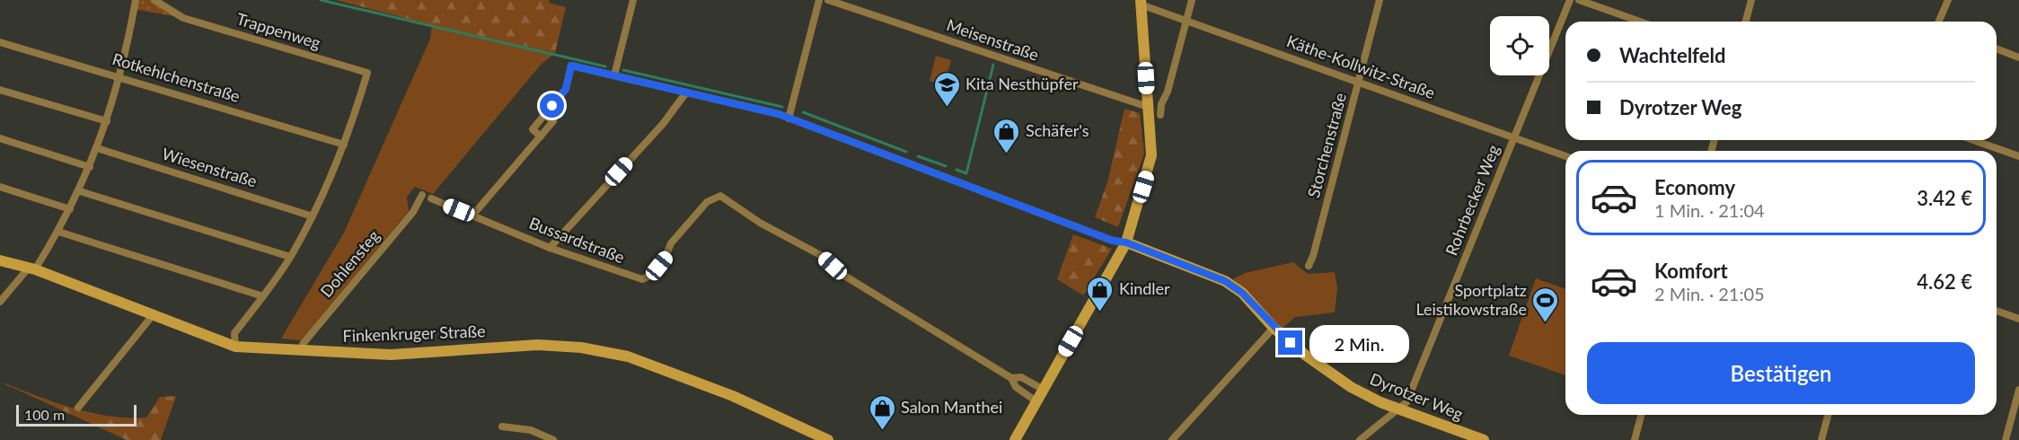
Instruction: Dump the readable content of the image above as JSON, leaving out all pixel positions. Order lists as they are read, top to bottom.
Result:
{
  "streets": {
    "street": [
      "Trappenweg",
      "Meisenstraße",
      "Käthe-Kollwitz-Straße",
      "Rotkehlchenstraße",
      "Storchenstraße",
      "Wiesenstraße",
      "Rohrbecker Weg",
      "Bussardstraße",
      "Dohlensteg",
      "Finkenkruger Straße",
      "Dyrotzer Weg"
    ]
  },
  "crossings": [
    ["Trappenweg", "Rotkehlchenstraße"],
    ["Käthe-Kollwitz-Straße", "Storchenstraße"],
    ["Käthe-Kollwitz-Straße", "Rohrbecker Weg"],
    ["Rohrbecker Weg", "Dyrotzer Weg"],
    ["Dohlensteg", "Finkenkruger Straße"]
  ],
  "places": {
    "school or university": ["Kita Nesthüpfer"],
    "shop": ["Schäfer's", "Kindler", "Salon Manthei"],
    "sports": ["Sportplatz Leistikowstraße"]
  },
  "scale_bar": "100 m",
  "page": {
    "banner": ["Wachtelfeld", "Dyrotzer Weg"],
    "list": [
      {
        "name": "Economy",
        "note": "1 Min. · 21:04",
        "value": "3.42 €"
      },
      {
        "name": "Komfort",
        "note": "2 Min. · 21:05",
        "value": "4.62 €"
      }
    ],
    "bubble": "2 Min.",
    "buttons": "Bestätigen",
    "scale": "100 m"
  }
}
